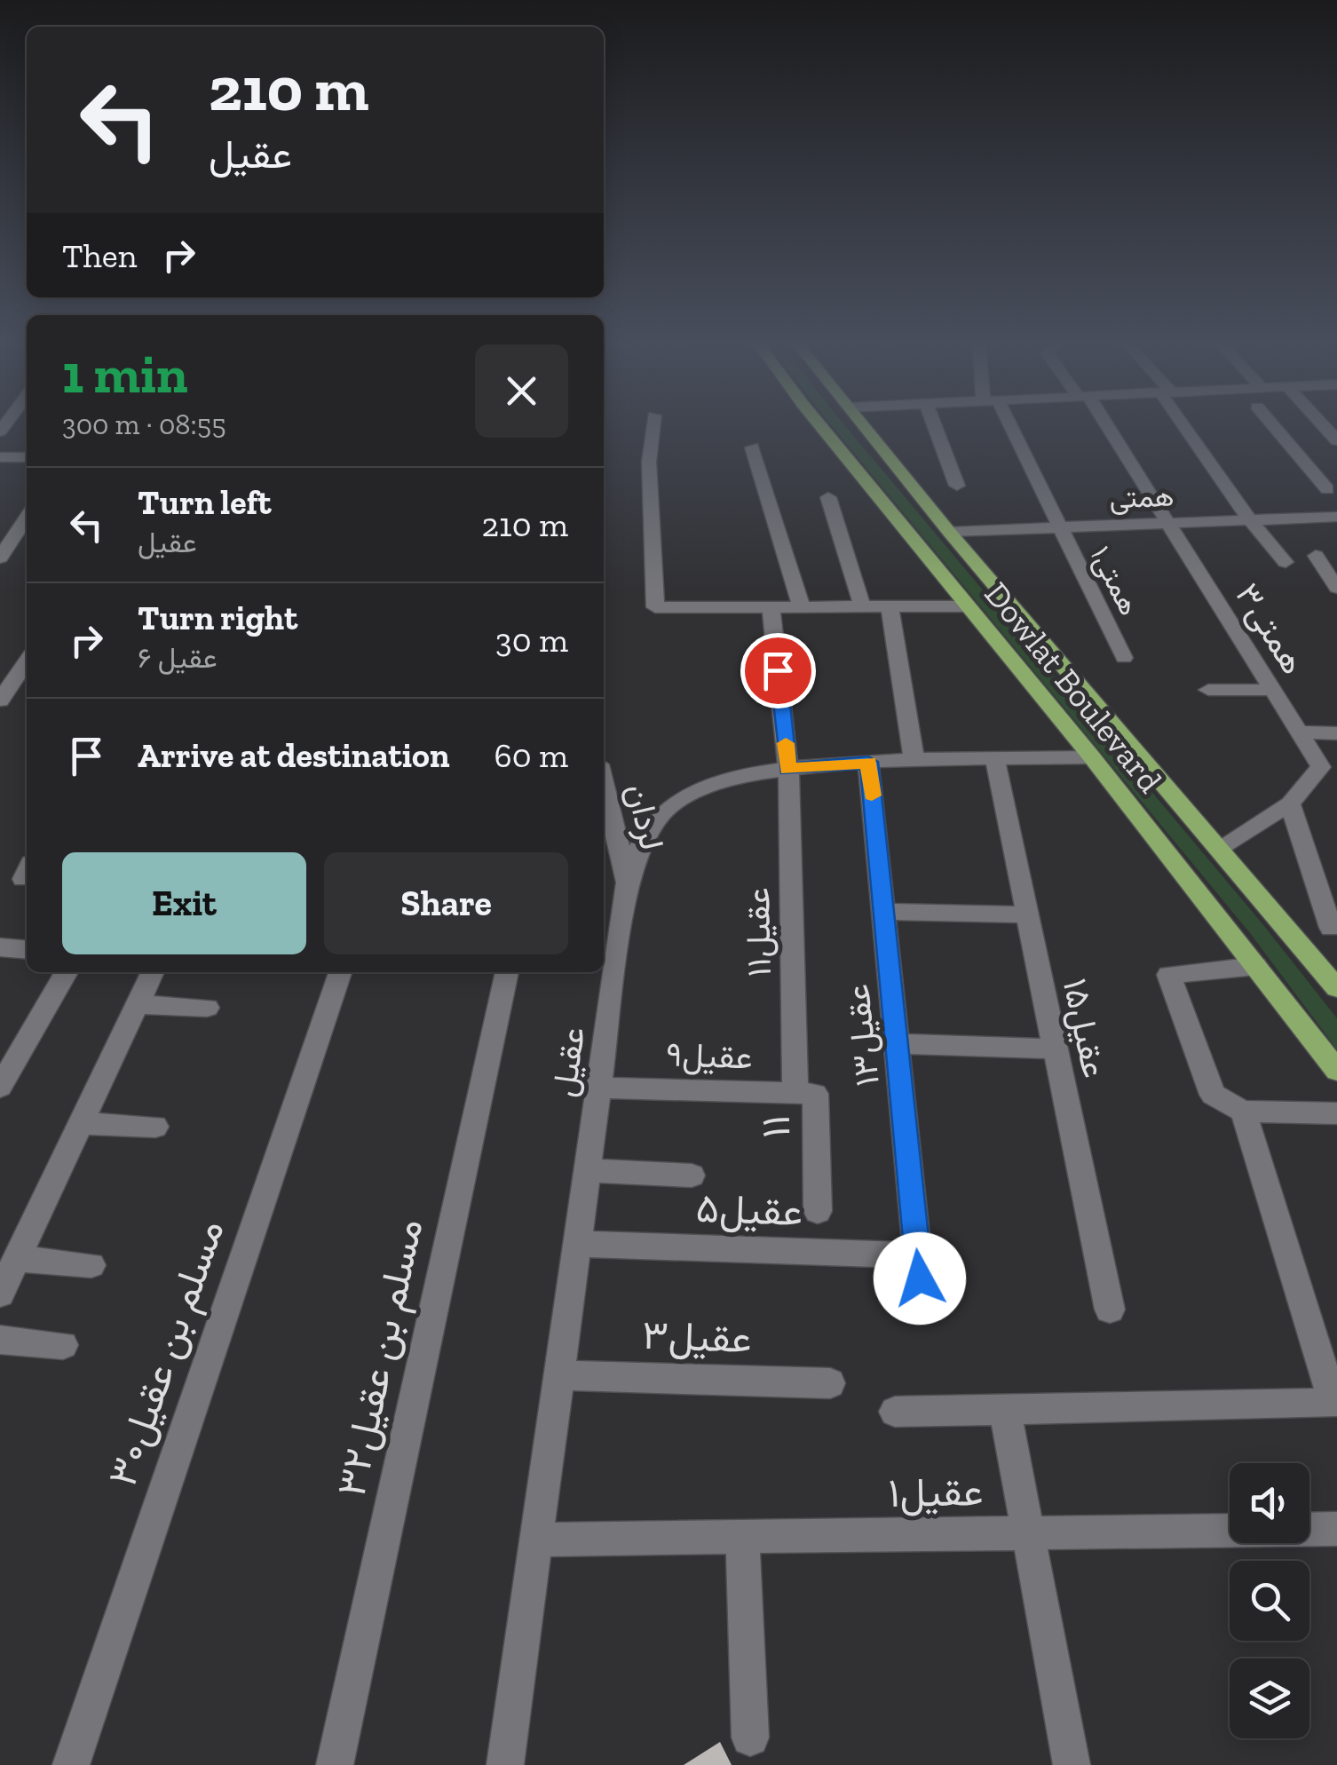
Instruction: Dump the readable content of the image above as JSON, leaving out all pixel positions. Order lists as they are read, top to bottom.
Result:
{
  "streets": {
    "main road": ["Dowlat Boulevard"],
    "street": [
      "همتی",
      "۱همتی",
      "۳همتی",
      "لردان",
      "عقیل۱۱",
      "عقیل۱۵",
      "عقیل۱۳",
      "عقیل۹",
      "عقیل",
      "۱۱",
      "عقیل۵",
      "عقیل۳",
      "مسلم بن عقیل۳۰",
      "مسلم بن عقیل۳۲",
      "عقیل۱"
    ]
  },
  "crossings": [
    ["همتی", "۱همتی"],
    ["همتی", "۳همتی"],
    ["همتی", "Dowlat Boulevard"],
    ["Dowlat Boulevard", "عقیل"],
    ["لردان", "عقیل"],
    ["عقیل۱۱", "عقیل۹"],
    ["عقیل۱۱", "عقیل"],
    ["عقیل۱۱", "۱۱"],
    ["عقیل۱۵", "عقیل"],
    ["عقیل۱۳", "عقیل"],
    ["عقیل۱۳", "عقیل۵"],
    ["عقیل۹", "عقیل"],
    ["عقیل۹", "۱۱"],
    ["عقیل", "عقیل۵"],
    ["عقیل", "عقیل۳"],
    ["عقیل", "عقیل۱"]
  ],
  "page": {
    "turn": ["210 m", "عقیل"],
    "then": "Then",
    "heading": ["1 min", "300 m · 08:55"],
    "list": [
      {
        "name": "Turn left",
        "note": "عقیل",
        "value": "210 m"
      },
      {
        "name": "Turn right",
        "note": "عقیل ۶",
        "value": "30 m"
      },
      {
        "name": "Arrive at destination",
        "value": "60 m"
      }
    ],
    "buttons": ["Exit", "Share"]
  }
}
